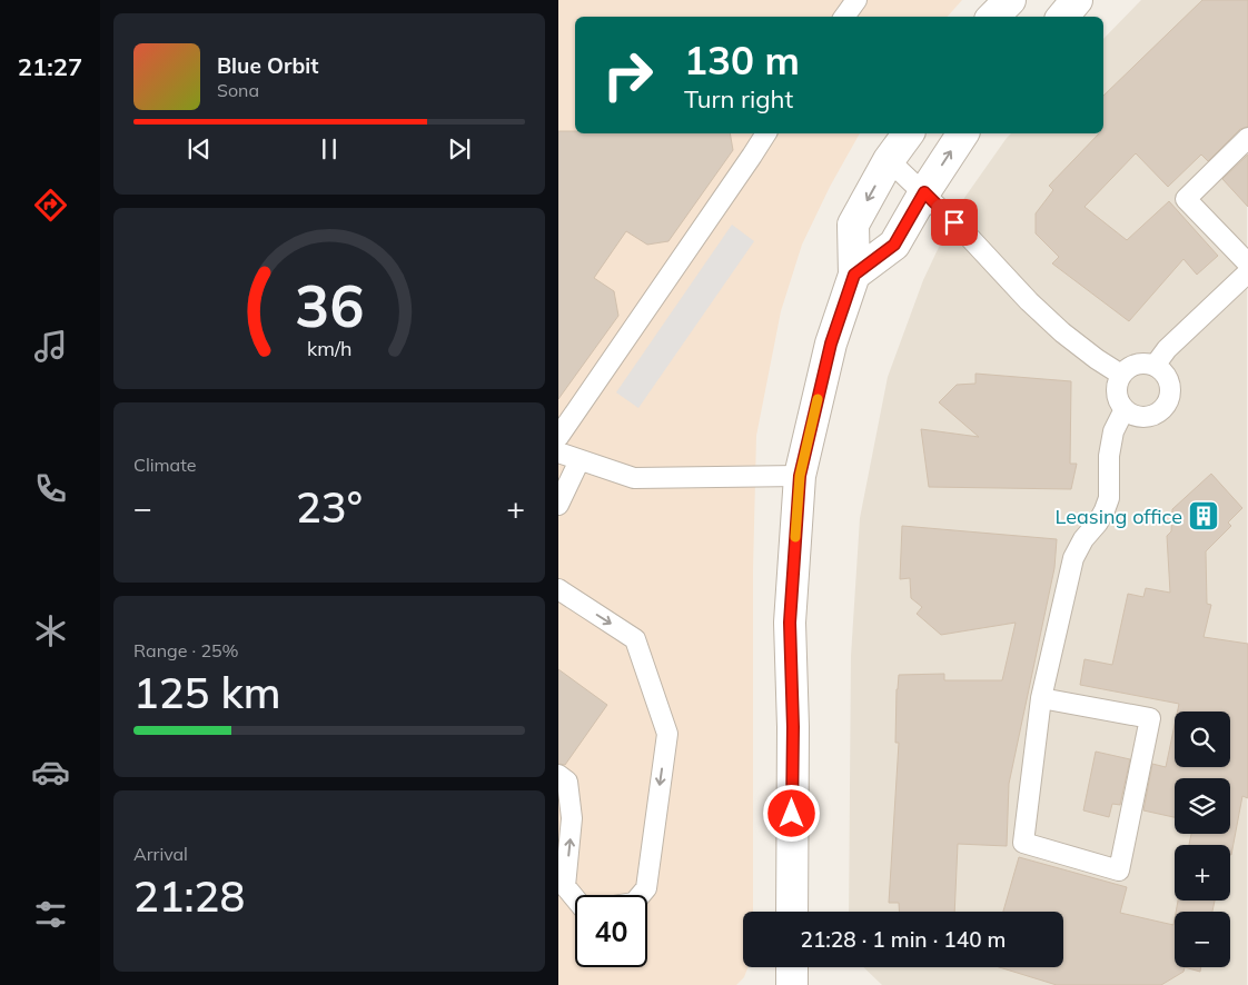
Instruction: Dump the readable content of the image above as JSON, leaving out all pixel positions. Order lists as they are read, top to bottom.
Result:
{
  "places": {
    "building": ["Leasing office"]
  },
  "page": {
    "tabs": "21:27",
    "turn": ["130 m", "Turn right"],
    "song": ["Blue Orbit", "Sona"],
    "tile": [
      "Climate",
      ["Range · 25%", "125 km"],
      ["Arrival", "21:28"]
    ],
    "heat": ["−", "23°", "+"],
    "map_buttons": ["+", "−"],
    "limit": "40",
    "trip": "21:28 · 1 min · 140 m",
    "gauge": ["36", "km/h"]
  }
}
